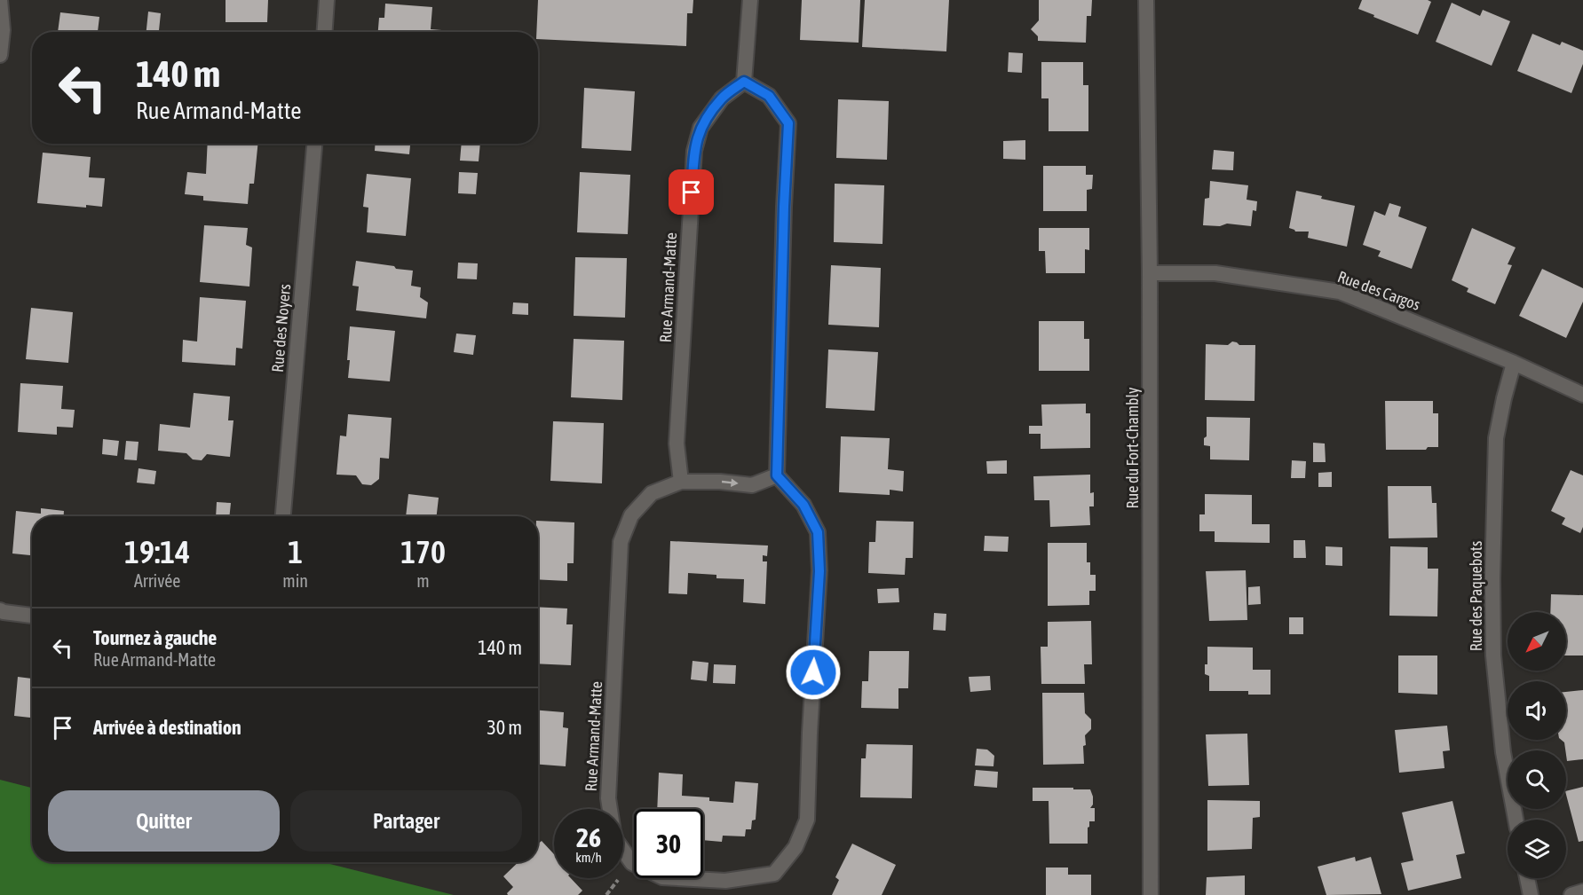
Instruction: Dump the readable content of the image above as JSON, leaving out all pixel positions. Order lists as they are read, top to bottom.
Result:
{
  "streets": {
    "street": [
      "Rue Armand-Matte",
      "Rue des Cargos",
      "Rue des Noyers",
      "Rue du Fort-Chambly",
      "Rue des Paquebots"
    ]
  },
  "crossings": [
    ["Rue des Cargos", "Rue du Fort-Chambly"],
    ["Rue des Cargos", "Rue des Paquebots"]
  ],
  "north": "bottom left",
  "page": {
    "turn": ["140 m", "Rue Armand-Matte"],
    "eta": [
      "19:14",
      "Arrivée",
      "1",
      "min",
      "170",
      "m"
    ],
    "list": [
      {
        "name": "Tournez à gauche",
        "note": "Rue Armand-Matte",
        "value": "140 m"
      },
      {
        "name": "Arrivée à destination",
        "value": "30 m"
      }
    ],
    "buttons": ["Quitter", "Partager"],
    "speed": "26 km/h",
    "limit": "30"
  }
}
